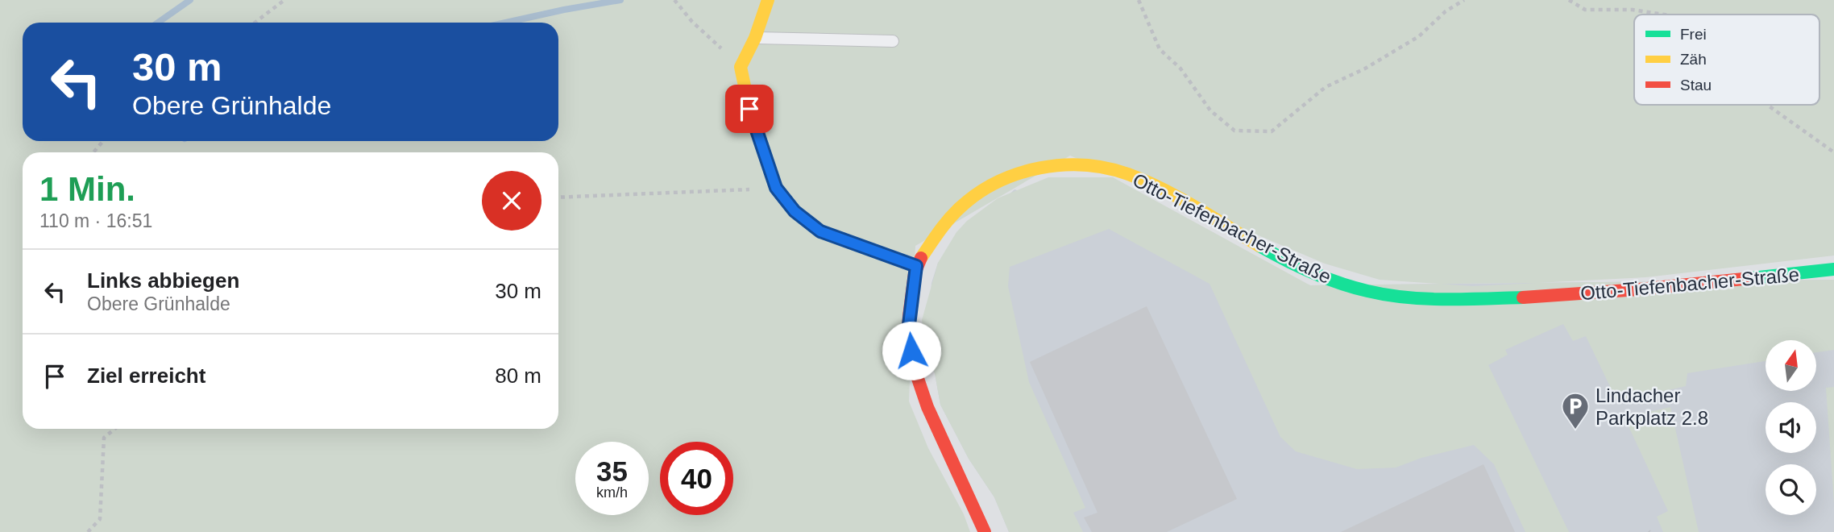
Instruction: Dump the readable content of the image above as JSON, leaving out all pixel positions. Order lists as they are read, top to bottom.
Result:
{
  "streets": {
    "street": ["Otto-Tiefenbacher-Straße"]
  },
  "places": {
    "parking": ["Lindacher Parkplatz 2.8"]
  },
  "legend": ["Frei", "Zäh", "Stau"],
  "north": "top",
  "page": {
    "turn": ["30 m", "Obere Grünhalde"],
    "heading": ["1 Min.", "110 m · 16:51"],
    "list": [
      {
        "name": "Links abbiegen",
        "note": "Obere Grünhalde",
        "value": "30 m"
      },
      {
        "name": "Ziel erreicht",
        "value": "80 m"
      }
    ],
    "speed": "35 km/h",
    "limit": "40"
  }
}
